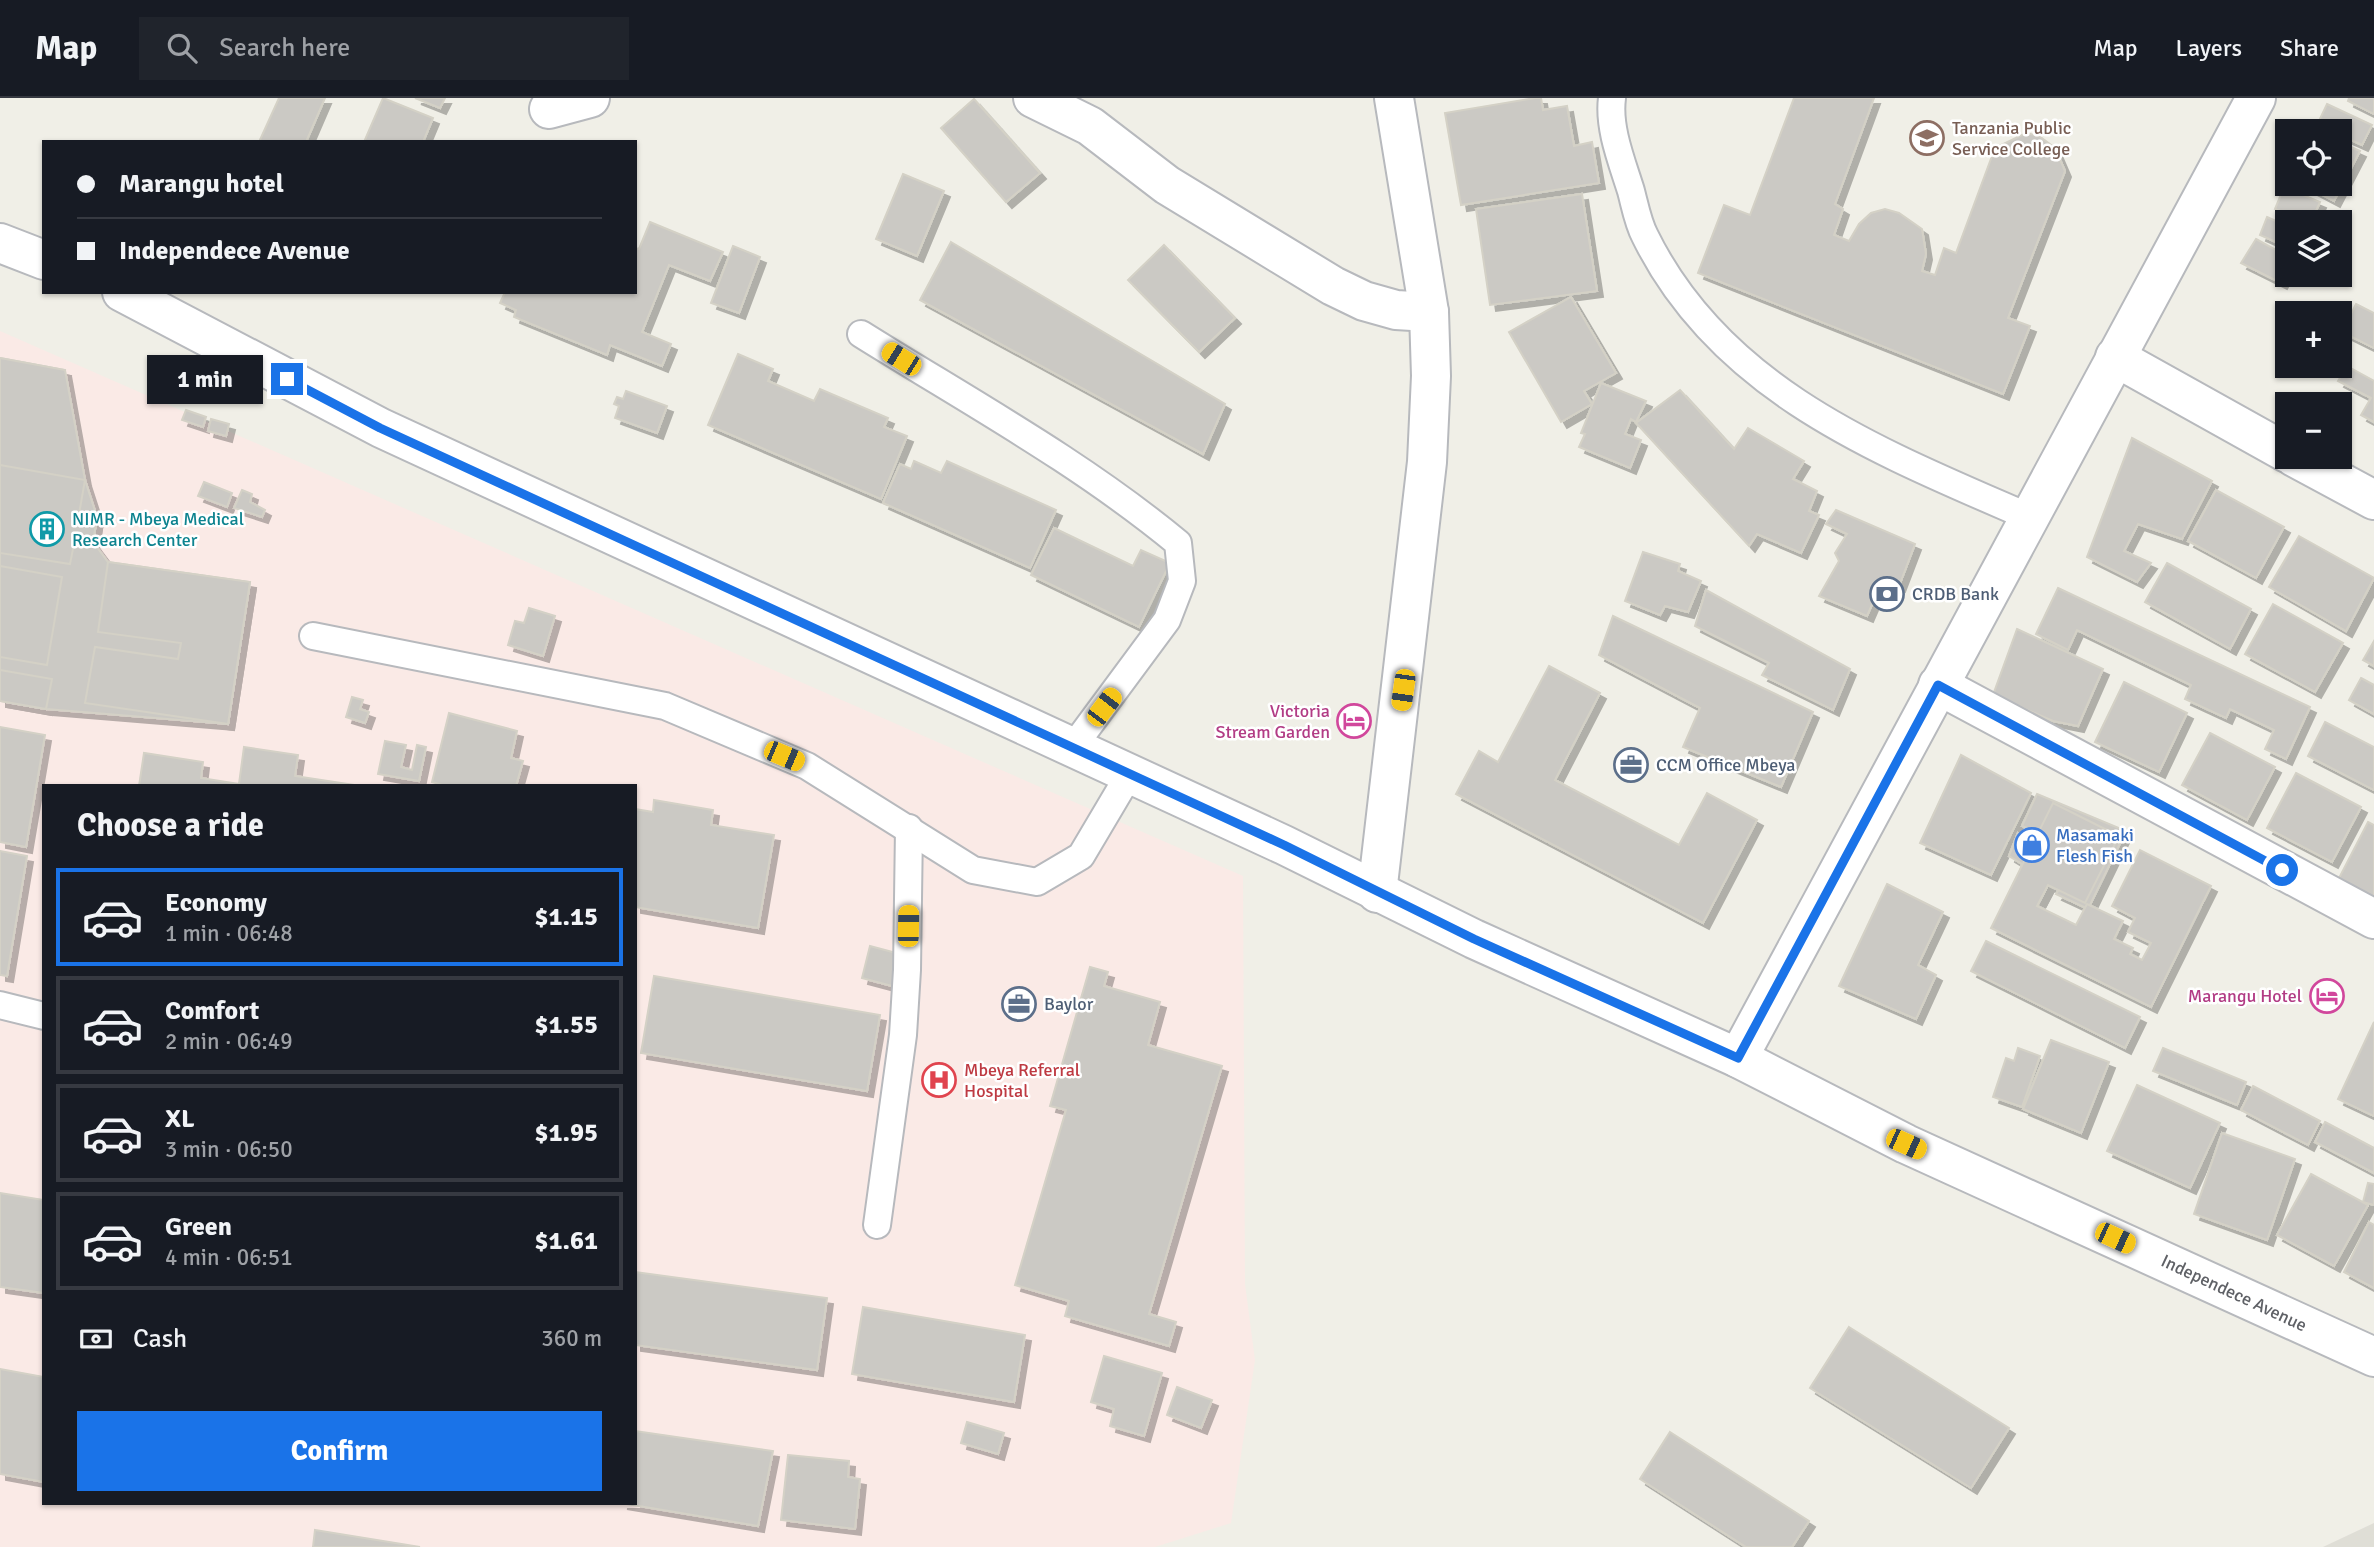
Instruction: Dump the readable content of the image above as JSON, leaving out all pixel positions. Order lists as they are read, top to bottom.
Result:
{
  "streets": {
    "street": ["Independece Avenue"]
  },
  "places": {
    "school or university": ["Tanzania Public Service College"],
    "building": ["NIMR - Mbeya Medical Research Center"],
    "bank": ["CRDB Bank"],
    "hotel": ["Victoria Stream Garden", "Marangu Hotel"],
    "office": ["CCM Office Mbeya", "Baylor"],
    "shop": ["Masamaki Flesh Fish"],
    "hospital": ["Mbeya Referral Hospital"]
  },
  "page": {
    "header": "Map",
    "search": "Search here",
    "nav": ["Map", "Layers", "Share"],
    "map_buttons": ["+", "−"],
    "banner": ["Marangu hotel", "Independece Avenue"],
    "bubble": "1 min",
    "heading": "Choose a ride",
    "list": [
      {
        "name": "Economy",
        "note": "1 min · 06:48",
        "value": "$1.15"
      },
      {
        "name": "Comfort",
        "note": "2 min · 06:49",
        "value": "$1.55"
      },
      {
        "name": "XL",
        "note": "3 min · 06:50",
        "value": "$1.95"
      },
      {
        "name": "Green",
        "note": "4 min · 06:51",
        "value": "$1.61"
      }
    ],
    "pay": ["Cash", "360 m"],
    "buttons": "Confirm"
  }
}
